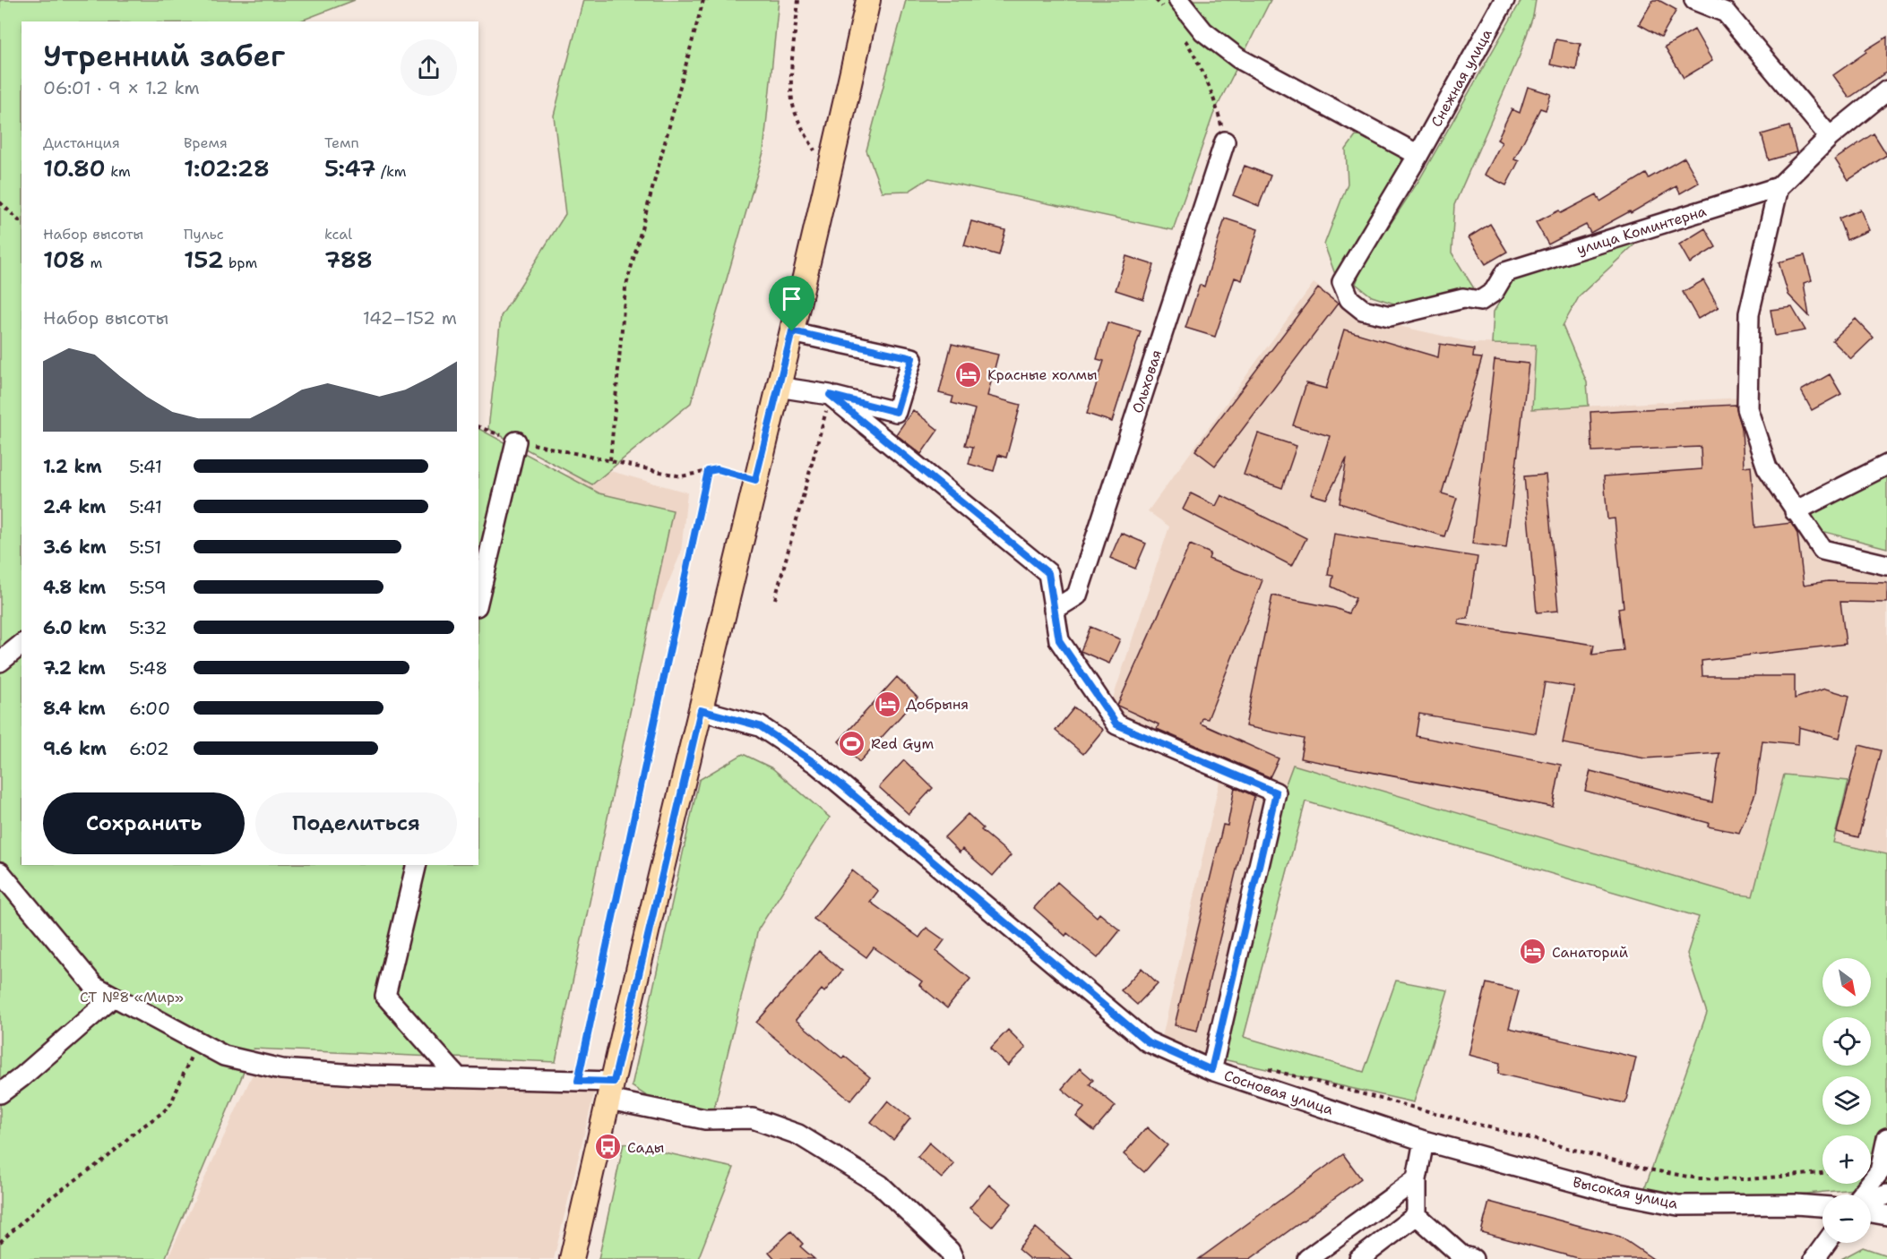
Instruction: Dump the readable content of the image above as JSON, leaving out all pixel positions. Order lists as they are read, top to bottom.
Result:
{
  "streets": {
    "street": [
      "Снежная улица",
      "улица Коминтерна",
      "Ольховая",
      "Сосновая улица",
      "Высокая улица"
    ]
  },
  "crossings": [
    ["Снежная улица", "улица Коминтерна"],
    ["Сосновая улица", "Высокая улица"]
  ],
  "parks": ["СТ №8 «Мир»"],
  "places": {
    "hotel": ["Красные холмы", "Добрыня", "Санаторий"],
    "sports": ["Red Gym"],
    "bus stop": ["Сады"]
  },
  "north": "bottom right",
  "page": {
    "heading": ["Утренний забег", "06:01 · 9 × 1.2 km"],
    "stats": [
      ["Дистанция", "10.80 km"],
      ["Время", "1:02:28"],
      ["Темп", "5:47 /km"],
      ["Набор высоты", "108 m"],
      ["Пульс", "152 bpm"],
      ["kcal", "788"]
    ],
    "chart": ["Набор высоты", "142–152 m"],
    "list": [
      {
        "name": "1.2 km",
        "note": "5:41"
      },
      {
        "name": "2.4 km",
        "note": "5:41"
      },
      {
        "name": "3.6 km",
        "note": "5:51"
      },
      {
        "name": "4.8 km",
        "note": "5:59"
      },
      {
        "name": "6.0 km",
        "note": "5:32"
      },
      {
        "name": "7.2 km",
        "note": "5:48"
      },
      {
        "name": "8.4 km",
        "note": "6:00"
      },
      {
        "name": "9.6 km",
        "note": "6:02"
      }
    ],
    "buttons": ["Сохранить", "Поделиться"],
    "map_buttons": ["+", "−"]
  }
}
